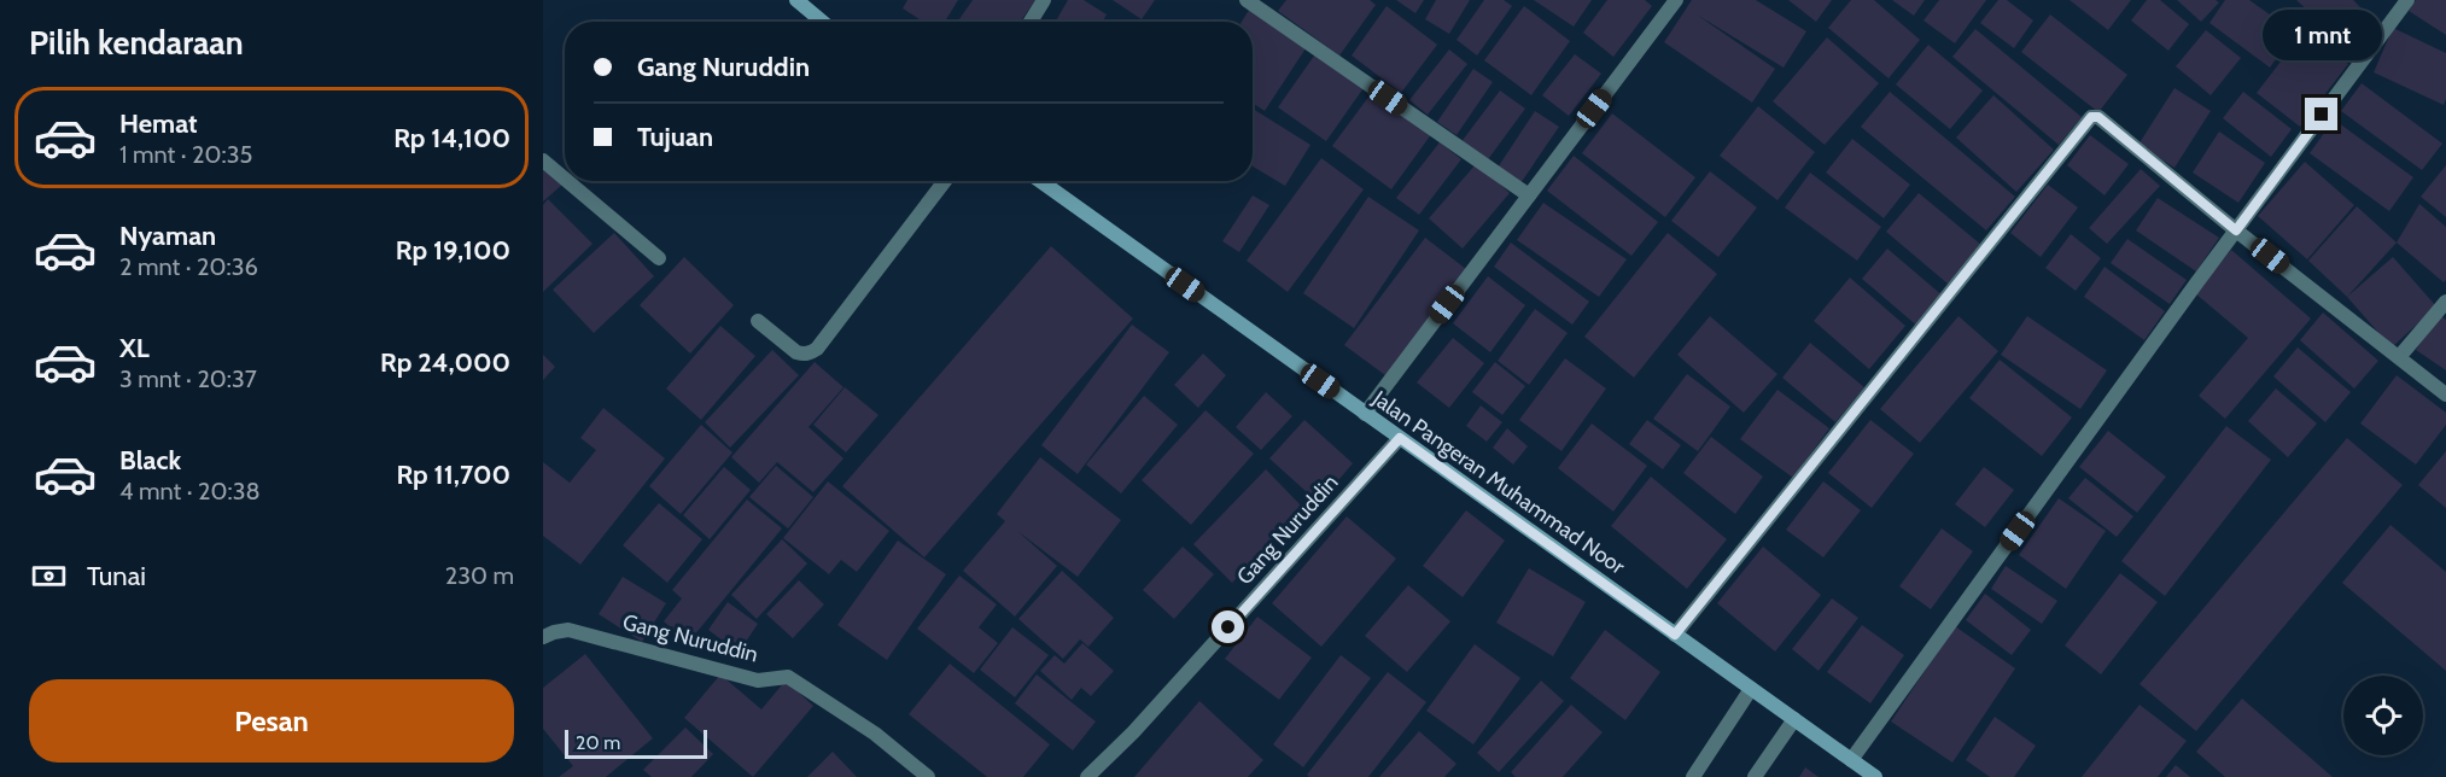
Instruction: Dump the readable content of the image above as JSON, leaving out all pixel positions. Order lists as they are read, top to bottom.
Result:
{
  "streets": {
    "main road": ["Jalan Pangeran Muhammad Noor"],
    "street": ["Gang Nuruddin"]
  },
  "crossings": [
    ["Jalan Pangeran Muhammad Noor", "Gang Nuruddin"]
  ],
  "scale_bar": "20 m",
  "page": {
    "heading": "Pilih kendaraan",
    "bubble": "1 mnt",
    "banner": ["Gang Nuruddin", "Tujuan"],
    "list": [
      {
        "name": "Hemat",
        "note": "1 mnt · 20:35",
        "value": "Rp 14,100"
      },
      {
        "name": "Nyaman",
        "note": "2 mnt · 20:36",
        "value": "Rp 19,100"
      },
      {
        "name": "XL",
        "note": "3 mnt · 20:37",
        "value": "Rp 24,000"
      },
      {
        "name": "Black",
        "note": "4 mnt · 20:38",
        "value": "Rp 11,700"
      }
    ],
    "pay": ["Tunai", "230 m"],
    "buttons": "Pesan",
    "scale": "20 m"
  }
}
